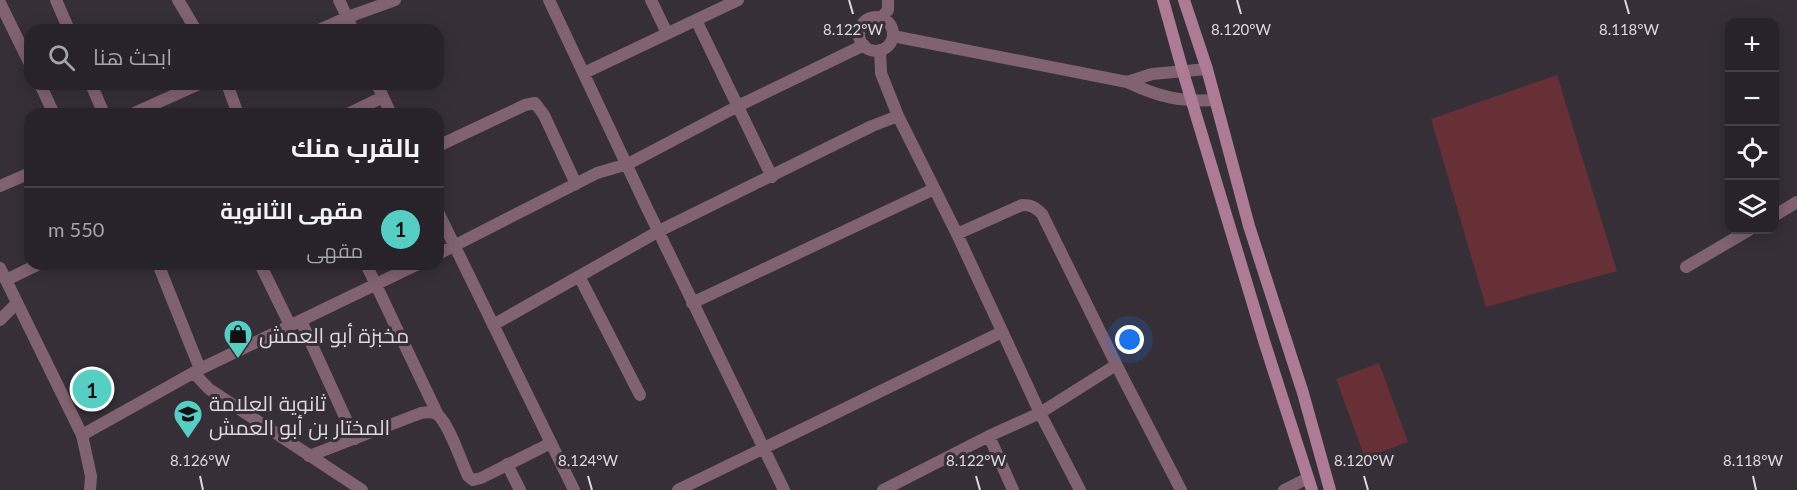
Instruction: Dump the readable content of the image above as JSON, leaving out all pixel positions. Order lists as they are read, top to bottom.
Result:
{
  "places": {
    "shop": ["مخبزة أبو العمش"],
    "school or university": ["ثانوية العلامة المختار بن أبو العمش"]
  },
  "page": {
    "map_buttons": ["+", "−"],
    "search": "ابحث هنا",
    "heading": "بالقرب منك",
    "list": [
      {
        "mark": "1",
        "name": "مقهى الثانوية",
        "note": "مقهى",
        "value": "550 m"
      }
    ],
    "pins": "1"
  },
  "coordinates": [
    "8.122°W",
    "8.120°W",
    "8.118°W",
    "8.126°W",
    "8.124°W"
  ]
}
